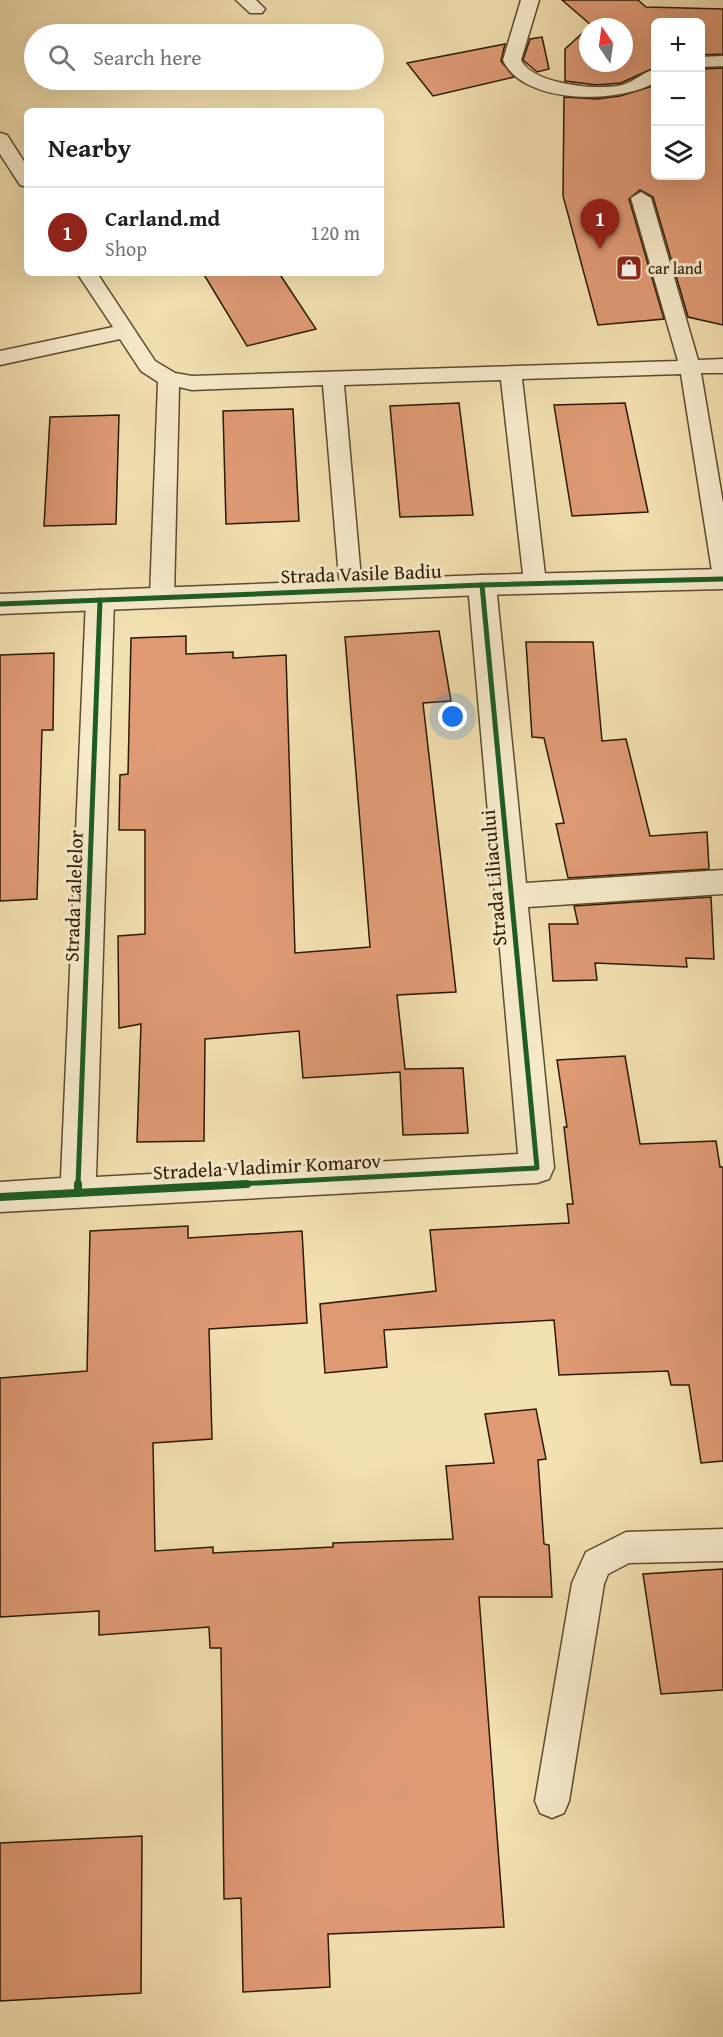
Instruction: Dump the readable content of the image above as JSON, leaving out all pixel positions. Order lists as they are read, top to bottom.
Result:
{
  "streets": {
    "street": [
      "Strada Vasile Badiu",
      "Strada Liliacului",
      "Strada Lalelelor",
      "Stradela Vladimir Komarov"
    ]
  },
  "crossings": [
    ["Strada Vasile Badiu", "Strada Liliacului"],
    ["Strada Vasile Badiu", "Strada Lalelelor"],
    ["Strada Liliacului", "Stradela Vladimir Komarov"],
    ["Strada Lalelelor", "Stradela Vladimir Komarov"]
  ],
  "places": {
    "shop": ["car land"]
  },
  "north": "top",
  "page": {
    "map_buttons": ["+", "−"],
    "search": "Search here",
    "heading": "Nearby",
    "list": [
      {
        "mark": "1",
        "name": "Carland.md",
        "note": "Shop",
        "value": "120 m"
      }
    ],
    "pins": "1"
  }
}
